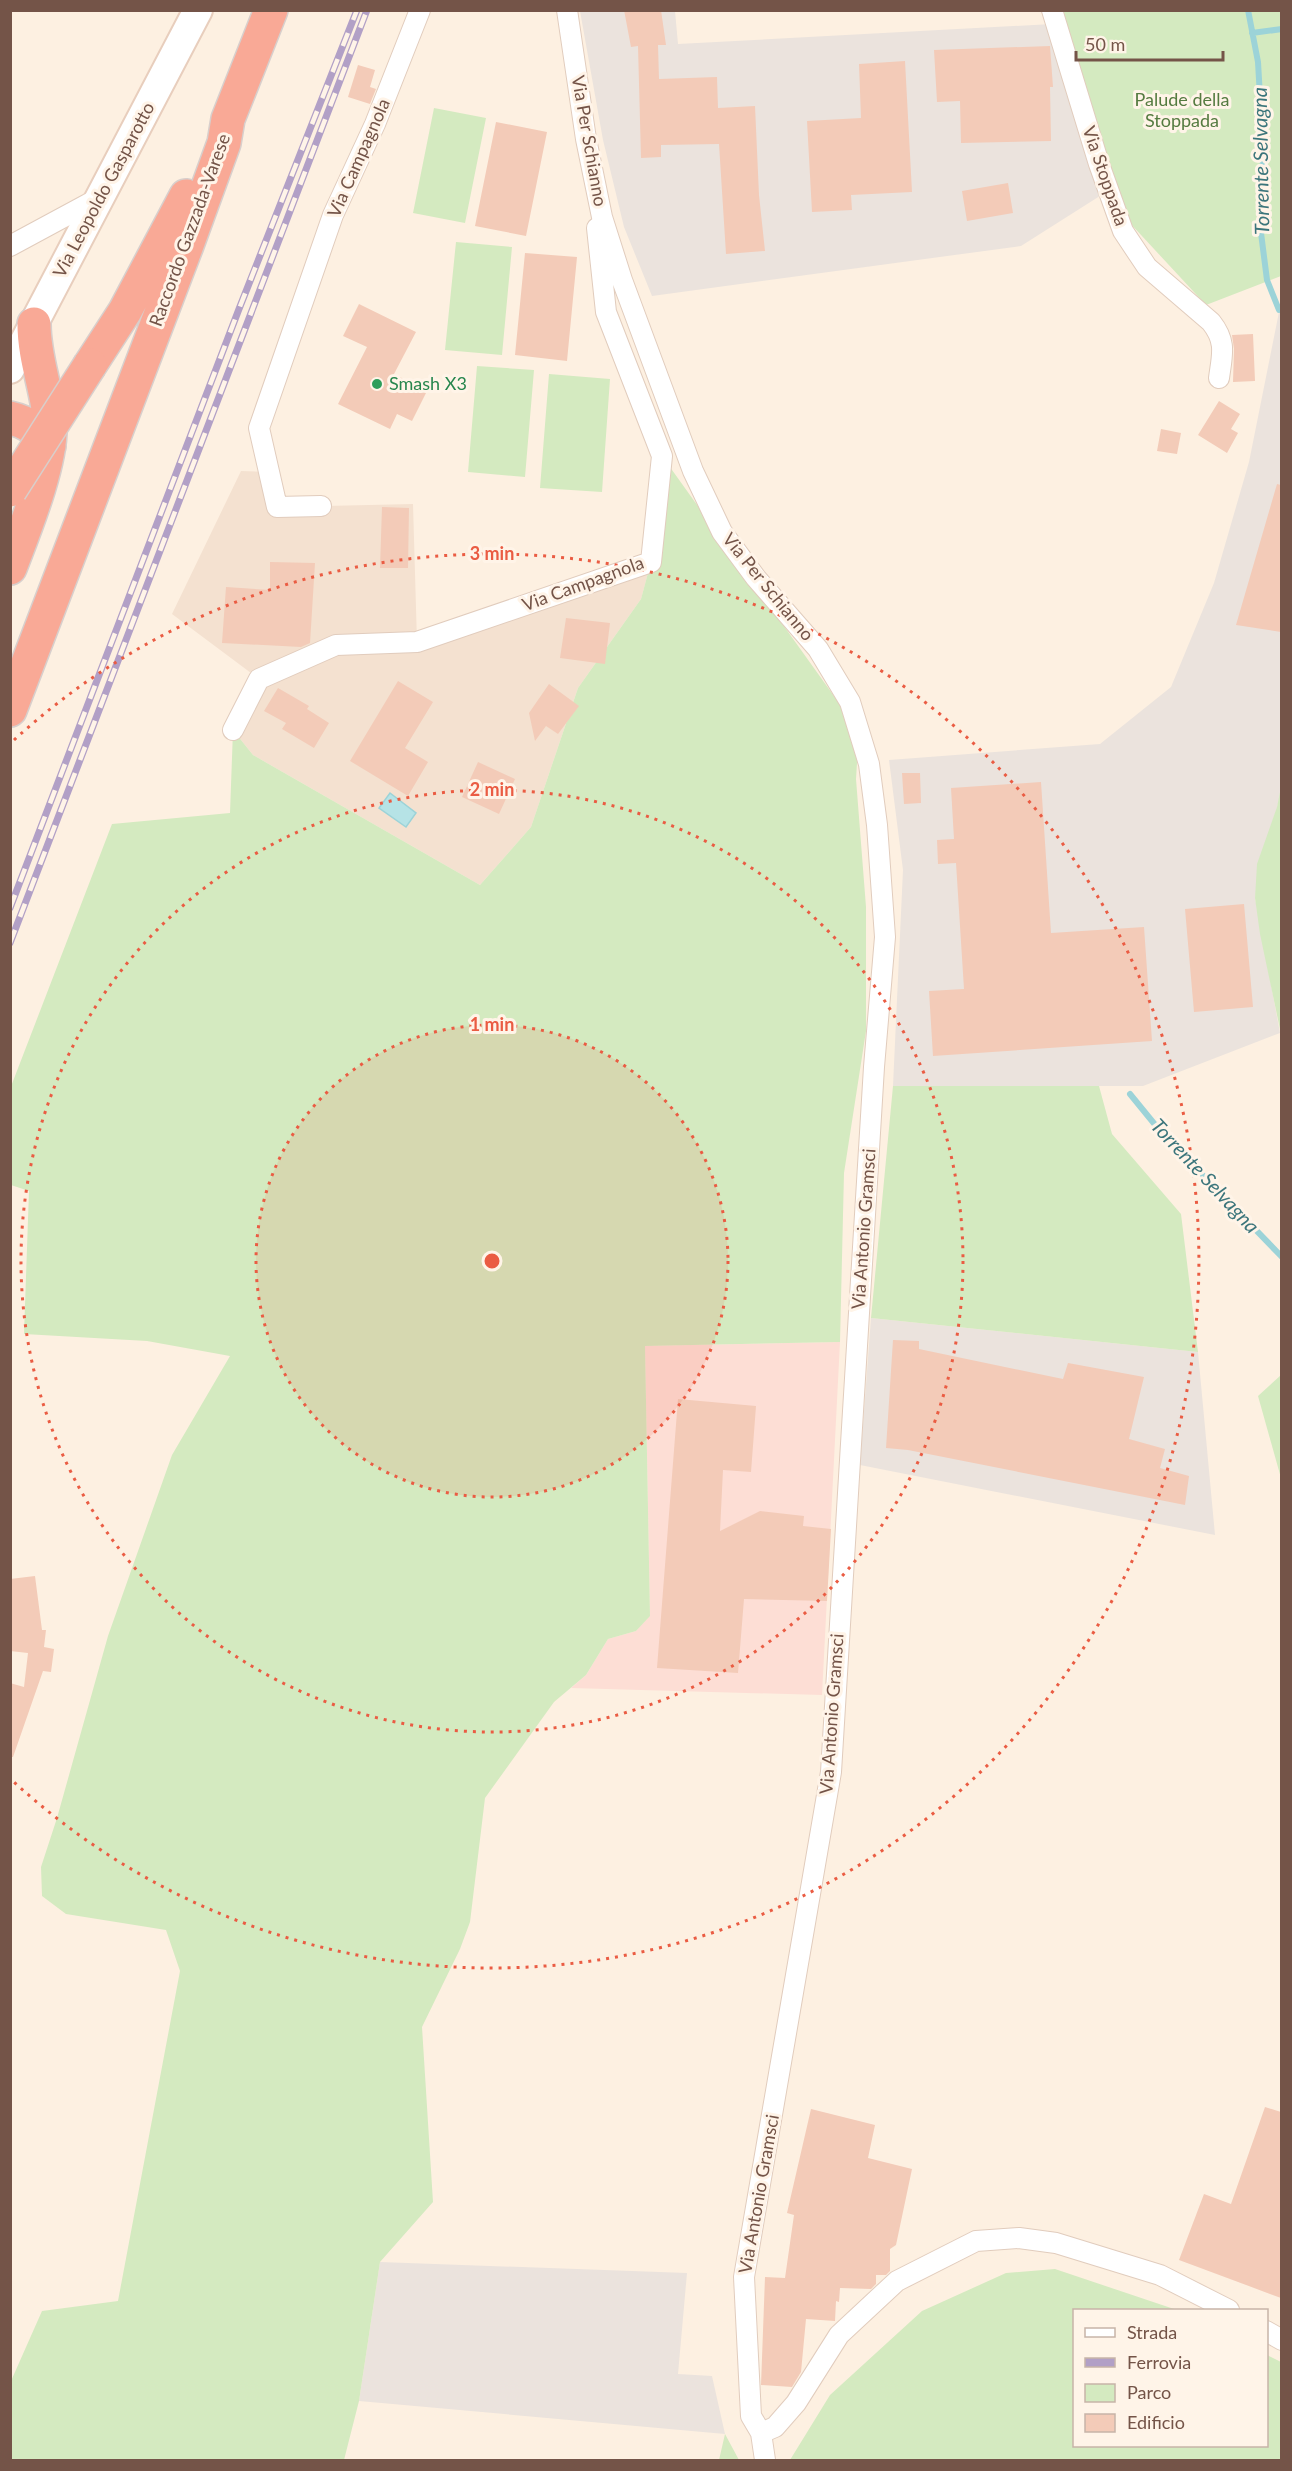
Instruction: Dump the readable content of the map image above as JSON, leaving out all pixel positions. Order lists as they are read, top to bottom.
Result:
{
  "streets": {
    "highway": ["Raccordo Gazzada-Varese"],
    "main road": ["Via Leopoldo Gasparotto"],
    "street": [
      "Via Per Schianno",
      "Via Campagnola",
      "Via Stoppada",
      "Via Antonio Gramsci"
    ]
  },
  "crossings": [
    ["Via Per Schianno", "Via Campagnola"],
    ["Via Per Schianno", "Via Antonio Gramsci"]
  ],
  "water": ["Torrente Selvagna"],
  "parks": ["Palude della Stoppada"],
  "places": ["Smash X3"],
  "legend": [
    "Strada",
    "Ferrovia",
    "Parco",
    "Edificio"
  ],
  "scale_bar": "50 m",
  "rings": ["3 min", "2 min", "1 min"]
}
